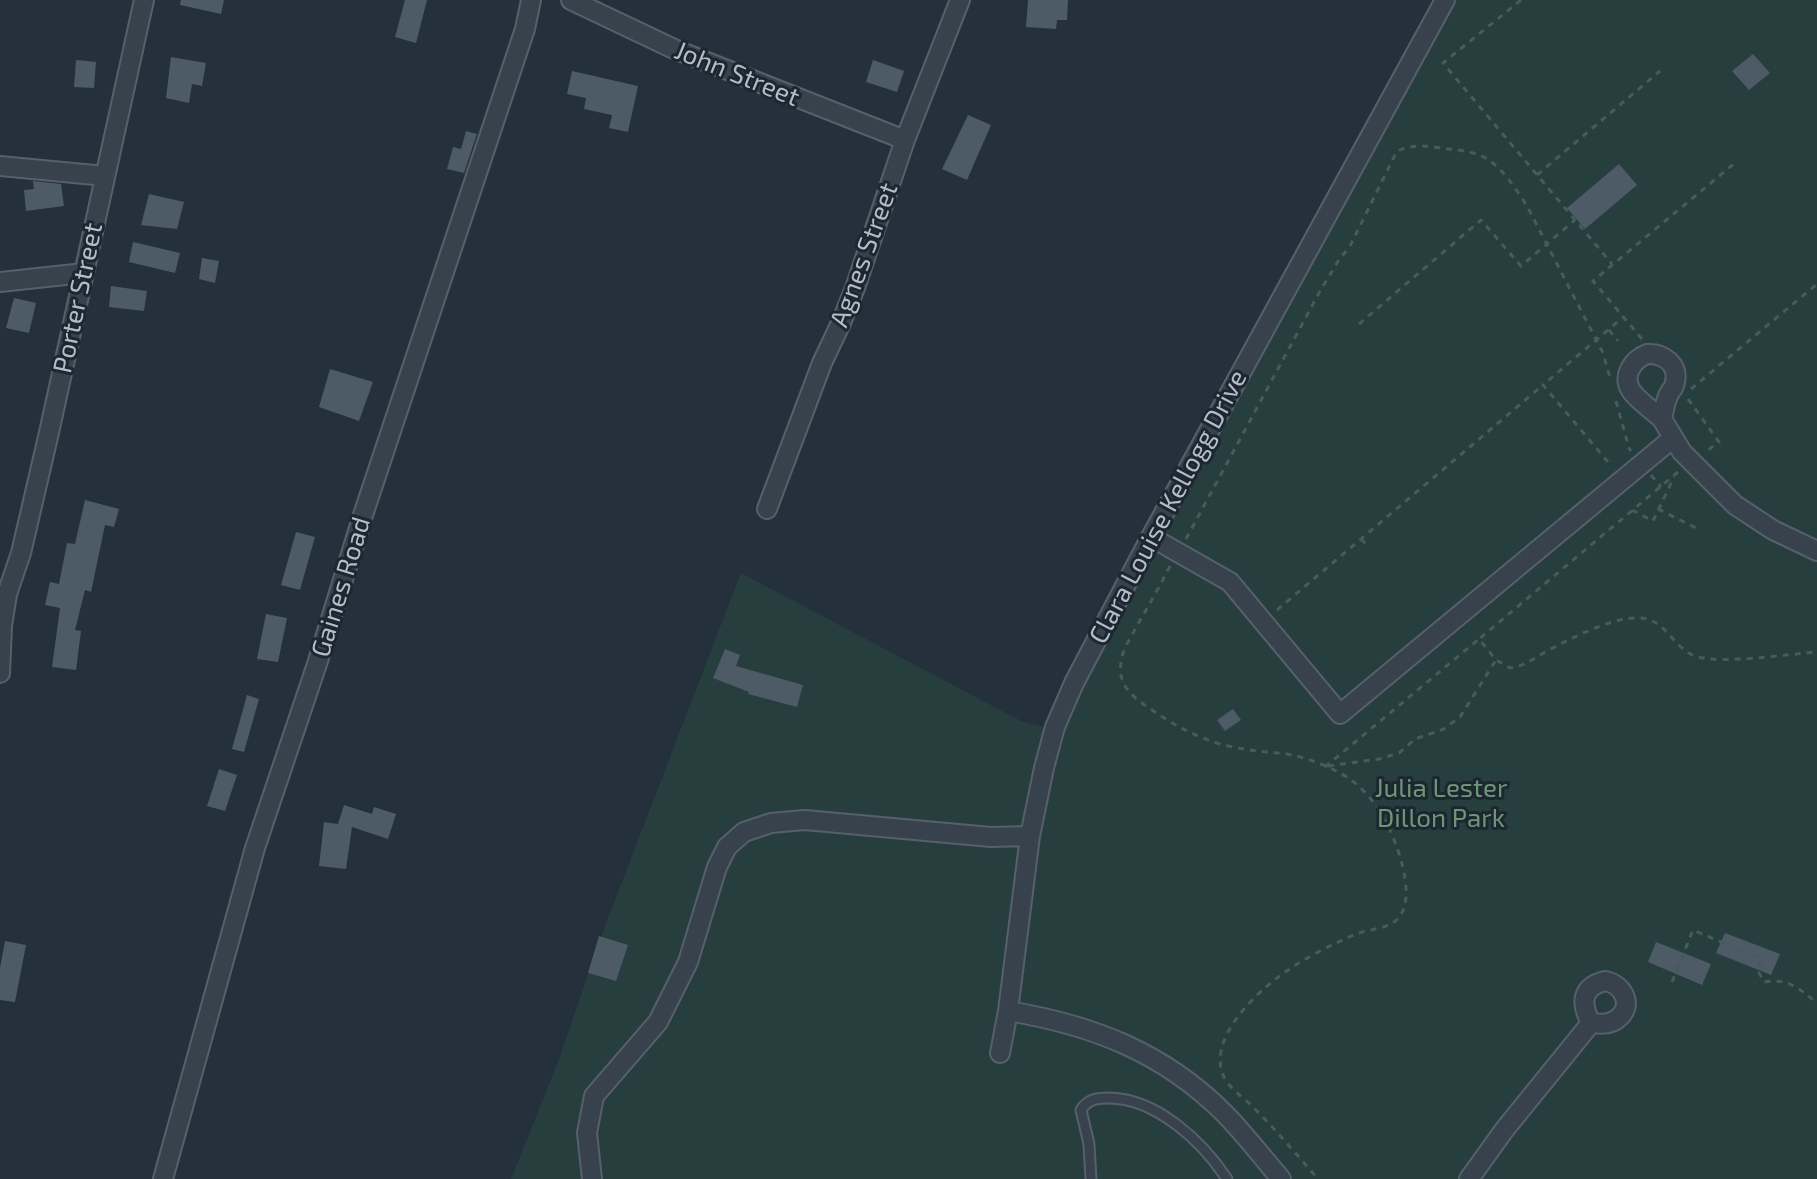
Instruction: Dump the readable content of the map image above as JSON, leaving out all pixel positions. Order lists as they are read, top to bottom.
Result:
{
  "streets": {
    "street": [
      "John Street",
      "Agnes Street",
      "Porter Street",
      "Clara Louise Kellogg Drive",
      "Gaines Road"
    ]
  },
  "crossings": [
    ["John Street", "Agnes Street"]
  ],
  "parks": ["Julia Lester Dillon Park"]
}
